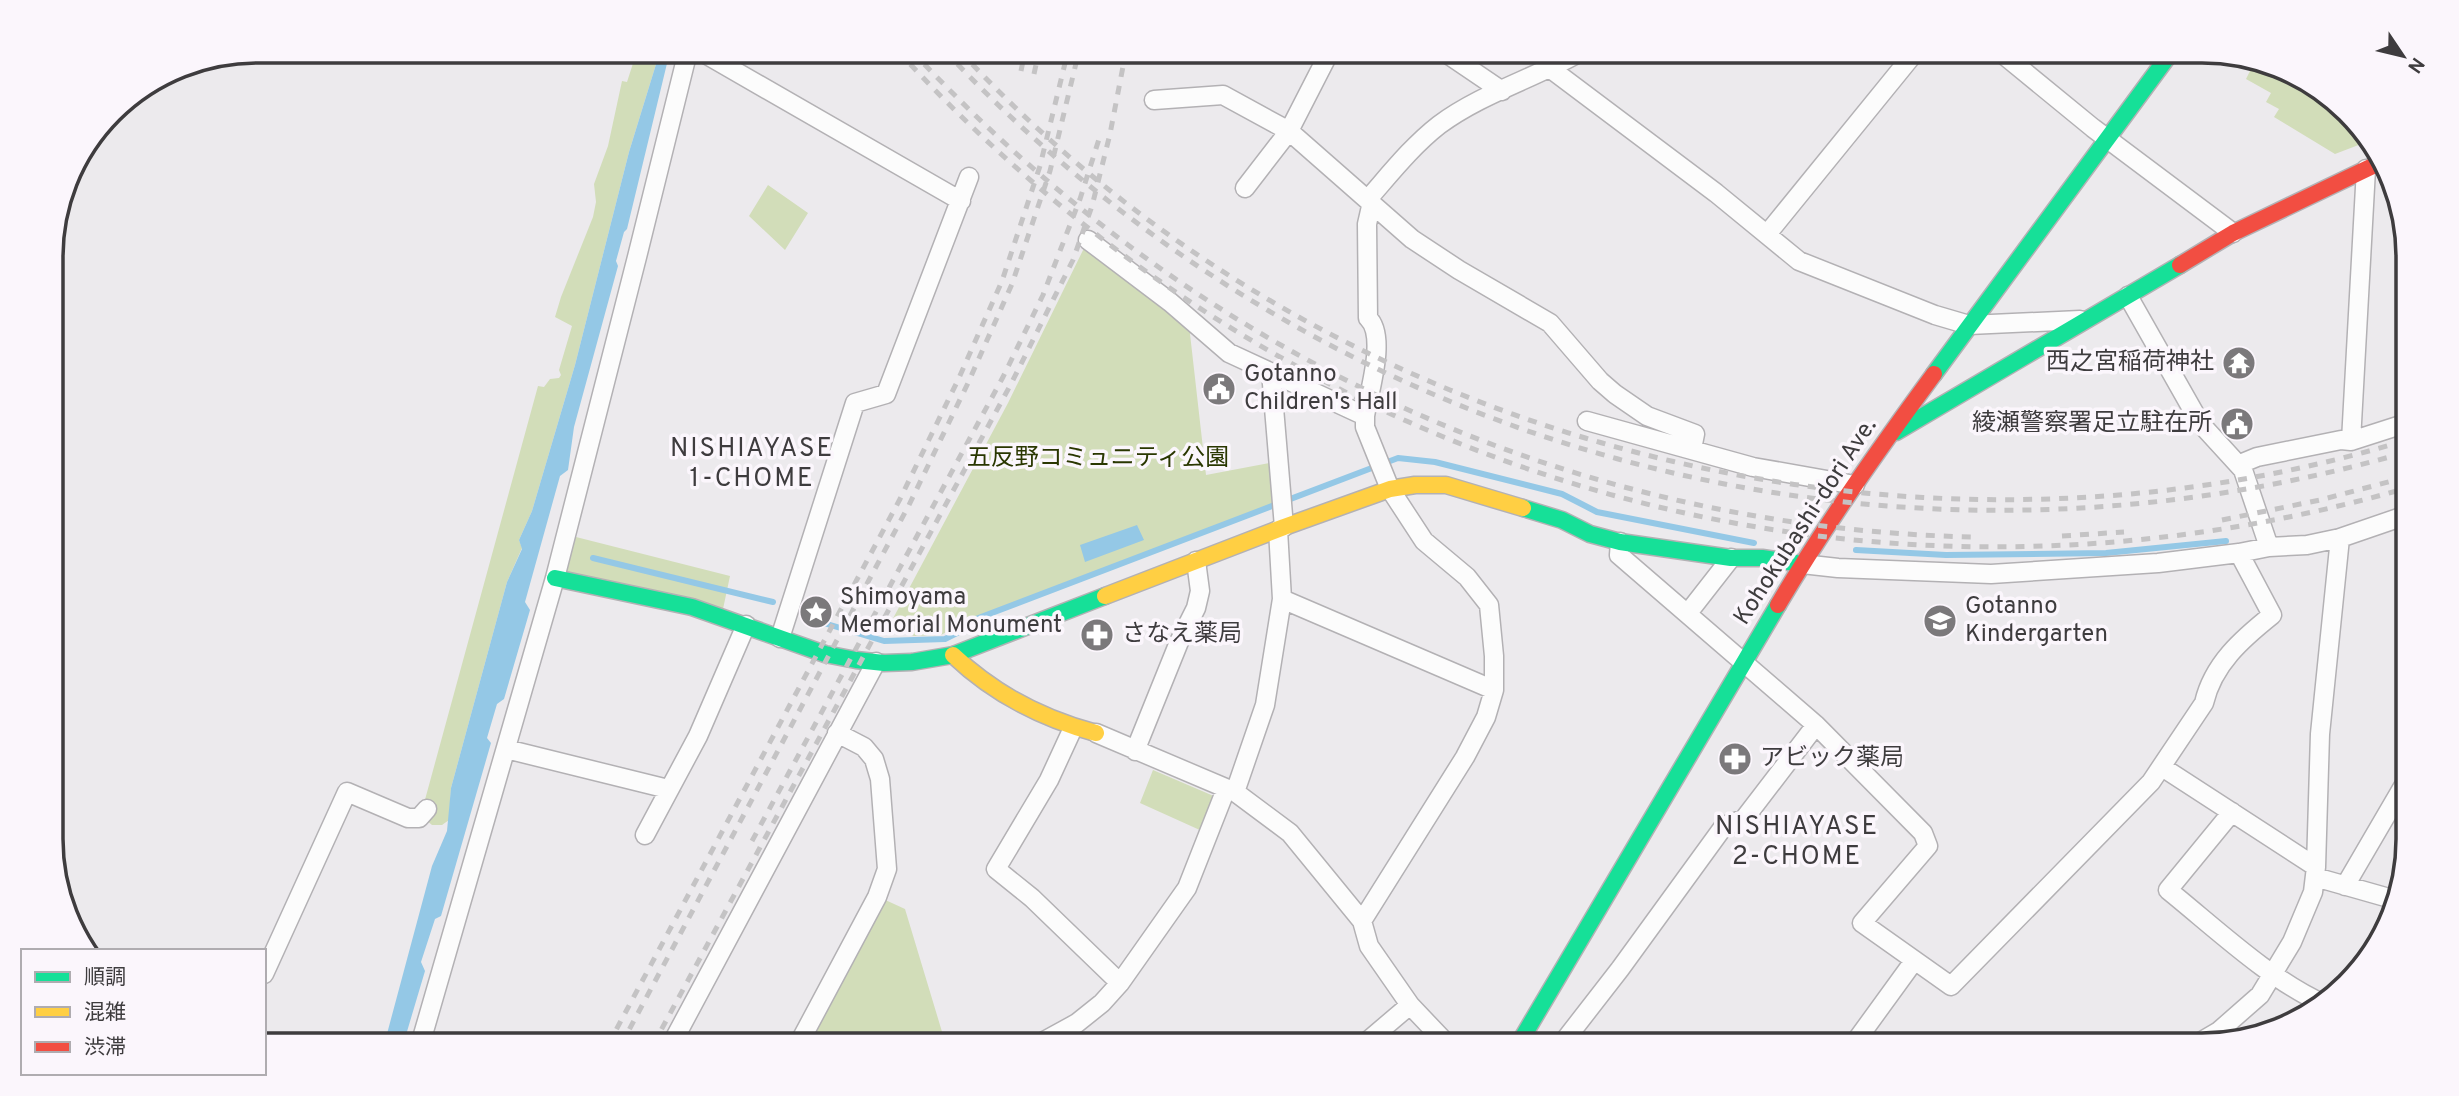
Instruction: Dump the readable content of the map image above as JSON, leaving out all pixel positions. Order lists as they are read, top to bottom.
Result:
{
  "streets": {
    "street": ["Kohokubashi-dori Ave."]
  },
  "districts": ["NISHIAYASE 1-CHOME", "NISHIAYASE 2-CHOME"],
  "parks": ["五反野コミュニティ公園"],
  "places": {
    "temple": ["西之宮稲荷神社"],
    "public building": ["Gotanno Children's Hall", "綾瀬警察署足立駐在所"],
    "place": ["Shimoyama Memorial Monument"],
    "school or university": ["Gotanno Kindergarten"],
    "pharmacy": ["さなえ薬局", "アビック薬局"]
  },
  "legend": ["順調", "混雑", "渋滞"],
  "north": "bottom right"
}
